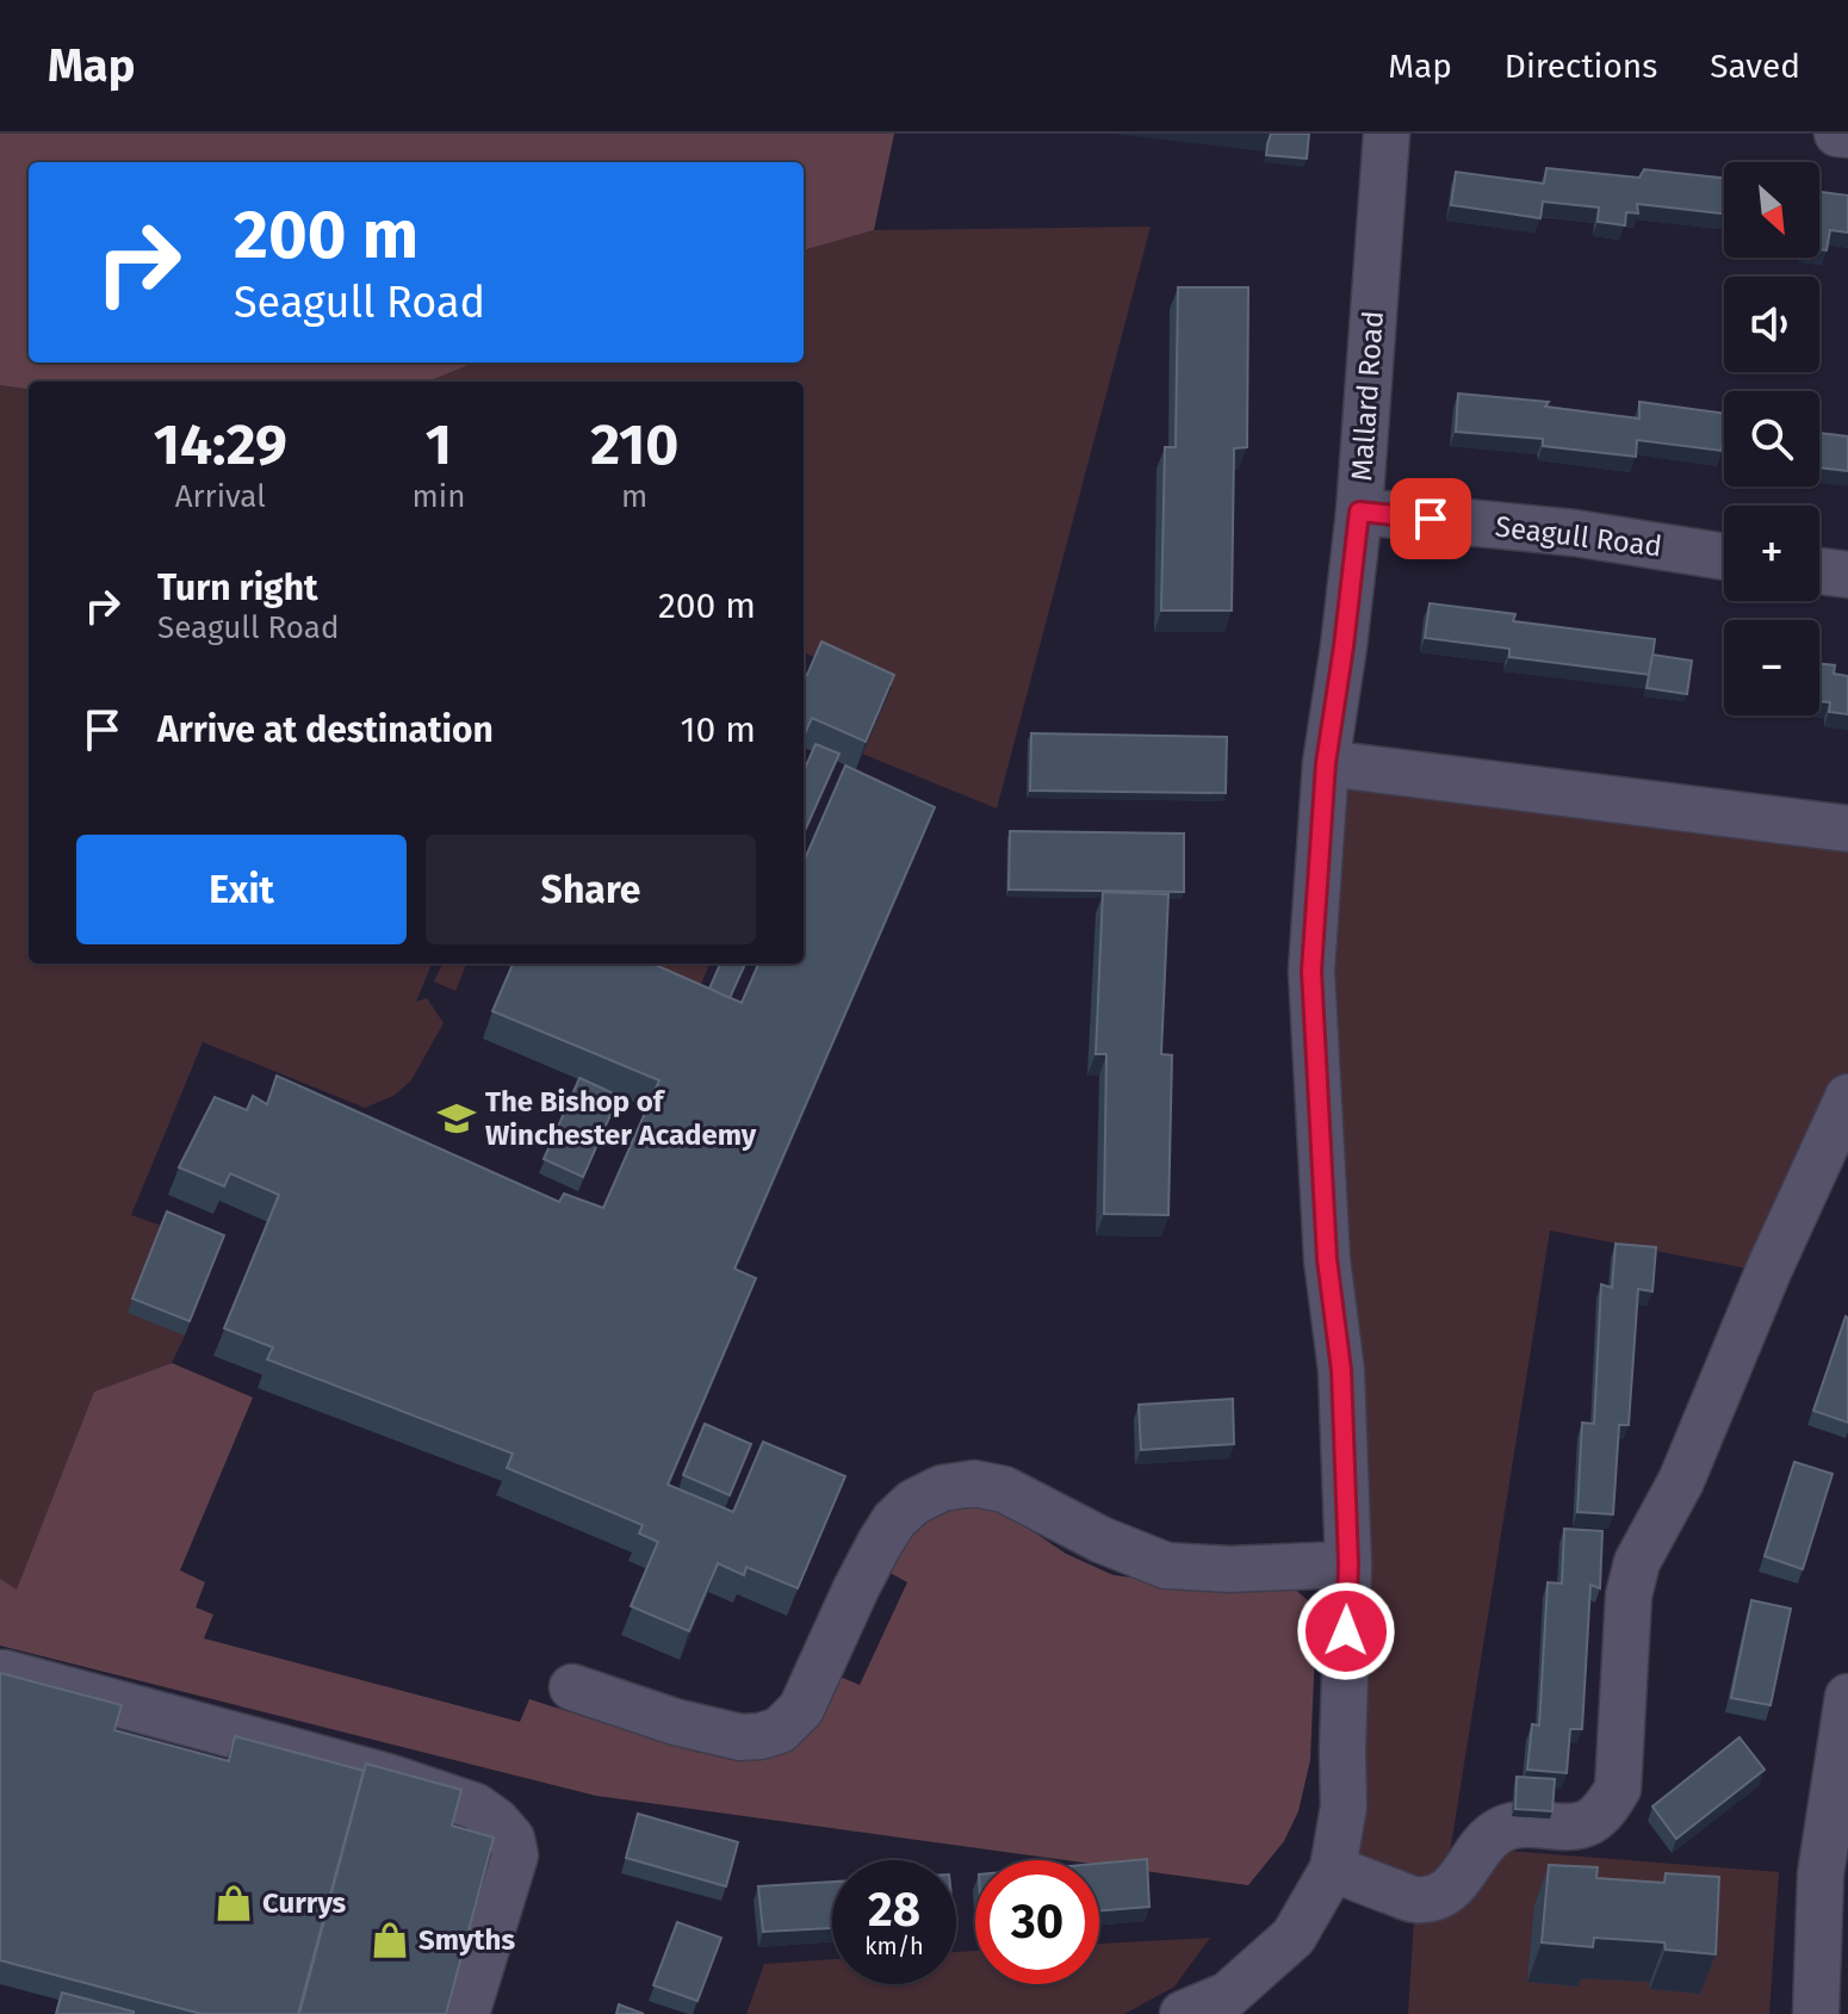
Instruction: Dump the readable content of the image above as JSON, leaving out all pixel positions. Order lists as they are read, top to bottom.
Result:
{
  "streets": {
    "street": ["Mallard Road", "Seagull Road"]
  },
  "crossings": [
    ["Mallard Road", "Seagull Road"]
  ],
  "places": {
    "school or university": ["The Bishop of Winchester Academy"],
    "shop": ["Currys", "Smyths"]
  },
  "north": "bottom right",
  "page": {
    "header": "Map",
    "nav": ["Map", "Directions", "Saved"],
    "map_buttons": ["+", "−"],
    "turn": ["200 m", "Seagull Road"],
    "eta": [
      "14:29",
      "Arrival",
      "1",
      "min",
      "210",
      "m"
    ],
    "list": [
      {
        "name": "Turn right",
        "note": "Seagull Road",
        "value": "200 m"
      },
      {
        "name": "Arrive at destination",
        "value": "10 m"
      }
    ],
    "buttons": ["Exit", "Share"],
    "speed": "28 km/h",
    "limit": "30"
  }
}
